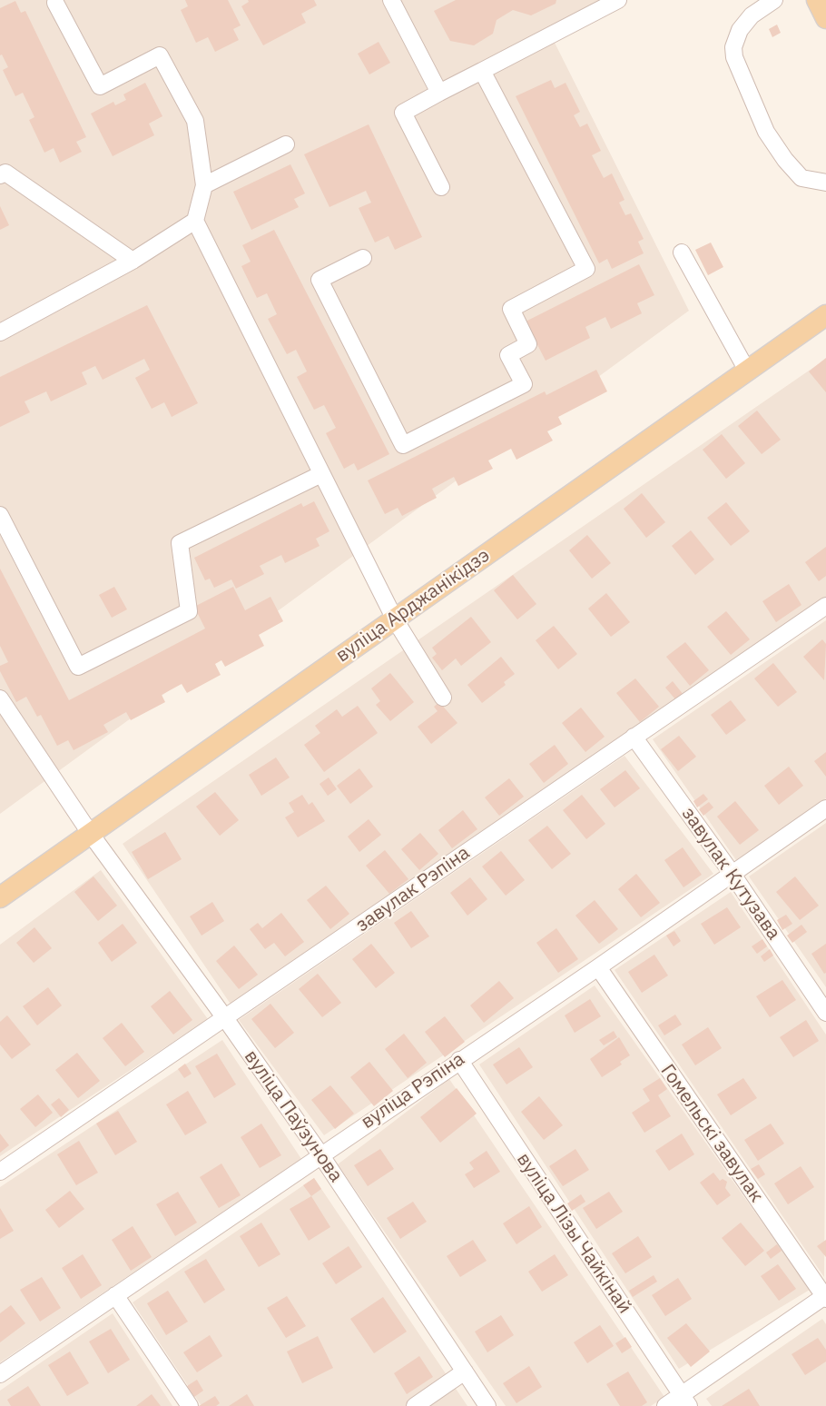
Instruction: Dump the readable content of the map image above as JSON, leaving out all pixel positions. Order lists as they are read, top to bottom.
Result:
{
  "streets": {
    "main road": ["вуліца Арджанікідзэ"],
    "street": [
      "завулак Кутузава",
      "завулак Рэпіна",
      "вуліца Рэпіна",
      "вуліца Паўзунова",
      "Гомельскі завулак",
      "вуліца Лізы Чайкінай"
    ]
  },
  "crossings": [
    ["вуліца Арджанікідзэ", "вуліца Паўзунова"],
    ["завулак Кутузава", "завулак Рэпіна"],
    ["завулак Кутузава", "вуліца Рэпіна"],
    ["завулак Рэпіна", "вуліца Паўзунова"],
    ["вуліца Рэпіна", "вуліца Паўзунова"],
    ["вуліца Рэпіна", "Гомельскі завулак"],
    ["вуліца Рэпіна", "вуліца Лізы Чайкінай"]
  ]
}
